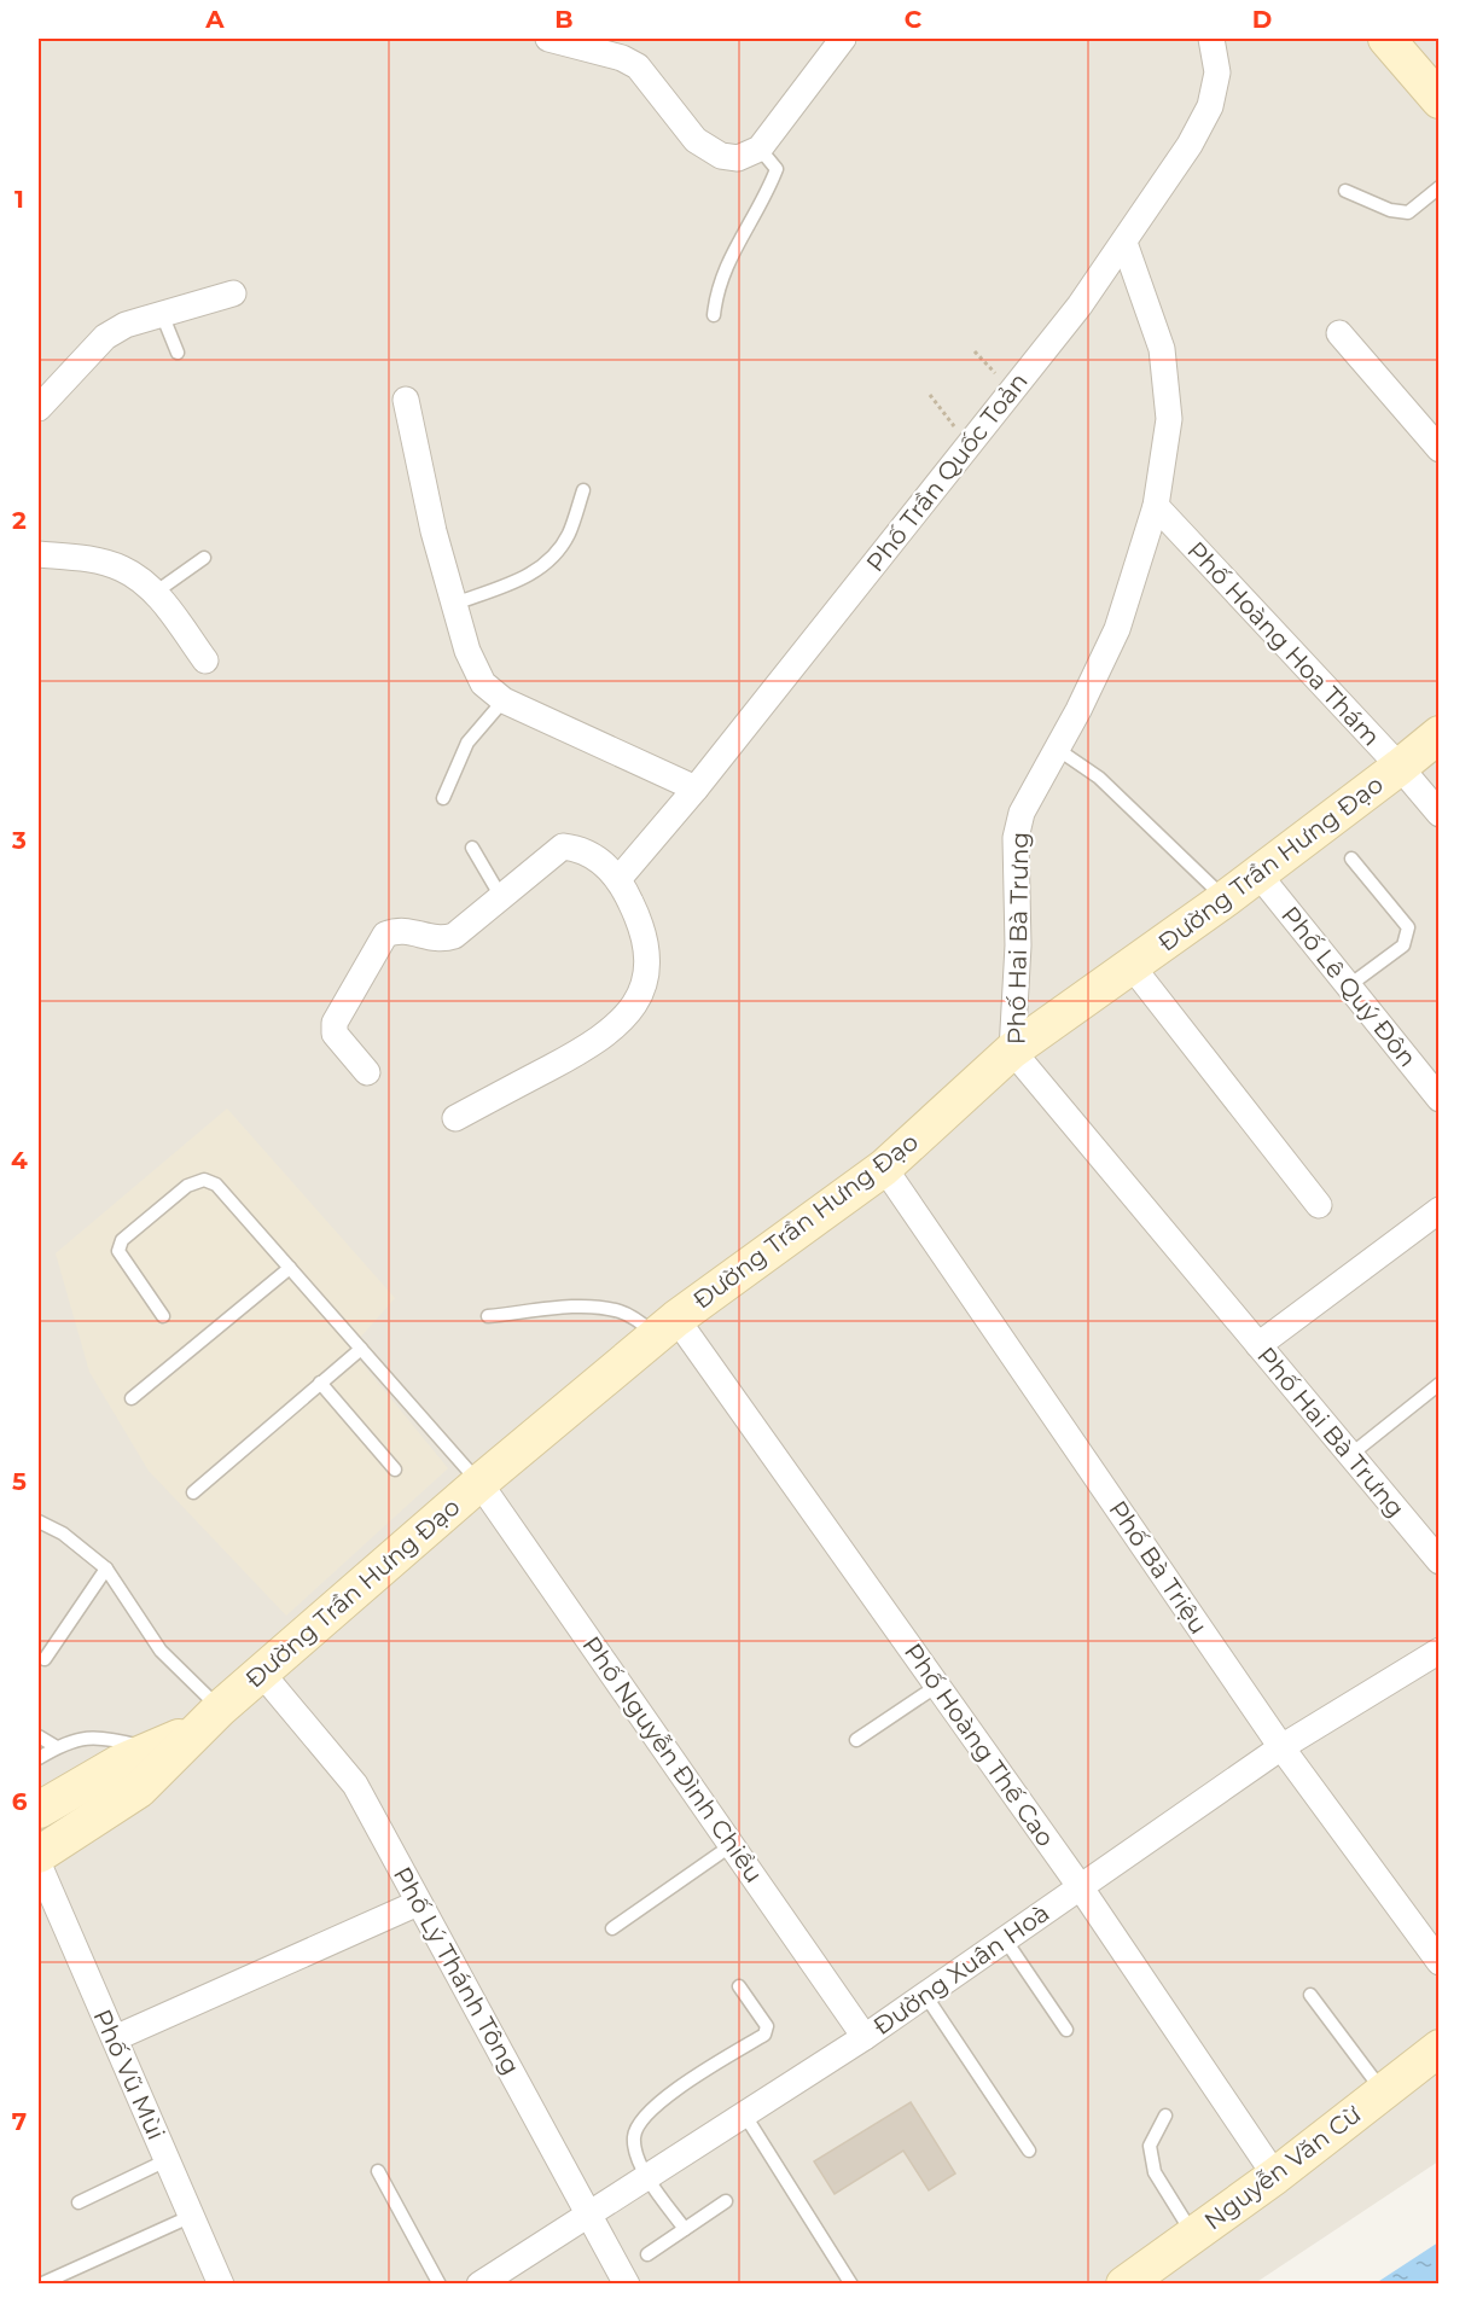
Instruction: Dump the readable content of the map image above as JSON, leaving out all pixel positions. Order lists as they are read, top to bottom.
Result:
{
  "streets": {
    "street": [
      "Phố Trần Quốc Toản",
      "Phố Hoàng Hoa Thám",
      "Đường Trần Hưng Đạo",
      "Phố Hai Bà Trưng",
      "Phố Lê Quý Đôn",
      "Phố Bà Triệu",
      "Phố Hoàng Thế Cao",
      "Phố Nguyễn Đình Chiểu",
      "Đường Xuân Hoà",
      "Phố Lý Thánh Tông",
      "Phố Vũ Mùi",
      "Nguyễn Văn Cừ"
    ]
  },
  "crossings": [
    ["Phố Trần Quốc Toản", "Phố Hai Bà Trưng"],
    ["Phố Hoàng Hoa Thám", "Đường Trần Hưng Đạo"],
    ["Phố Hoàng Hoa Thám", "Phố Hai Bà Trưng"],
    ["Đường Trần Hưng Đạo", "Phố Hai Bà Trưng"],
    ["Đường Trần Hưng Đạo", "Phố Lê Quý Đôn"],
    ["Đường Trần Hưng Đạo", "Phố Bà Triệu"],
    ["Đường Trần Hưng Đạo", "Phố Hoàng Thế Cao"],
    ["Đường Trần Hưng Đạo", "Phố Nguyễn Đình Chiểu"],
    ["Đường Trần Hưng Đạo", "Phố Lý Thánh Tông"],
    ["Phố Bà Triệu", "Đường Xuân Hoà"],
    ["Phố Hoàng Thế Cao", "Đường Xuân Hoà"],
    ["Phố Hoàng Thế Cao", "Nguyễn Văn Cừ"],
    ["Phố Nguyễn Đình Chiểu", "Đường Xuân Hoà"],
    ["Đường Xuân Hoà", "Phố Lý Thánh Tông"]
  ],
  "grid": {
    "columns": [
      "A",
      "B",
      "C",
      "D"
    ],
    "rows": [
      "1",
      "2",
      "3",
      "4",
      "5",
      "6",
      "7"
    ]
  }
}
